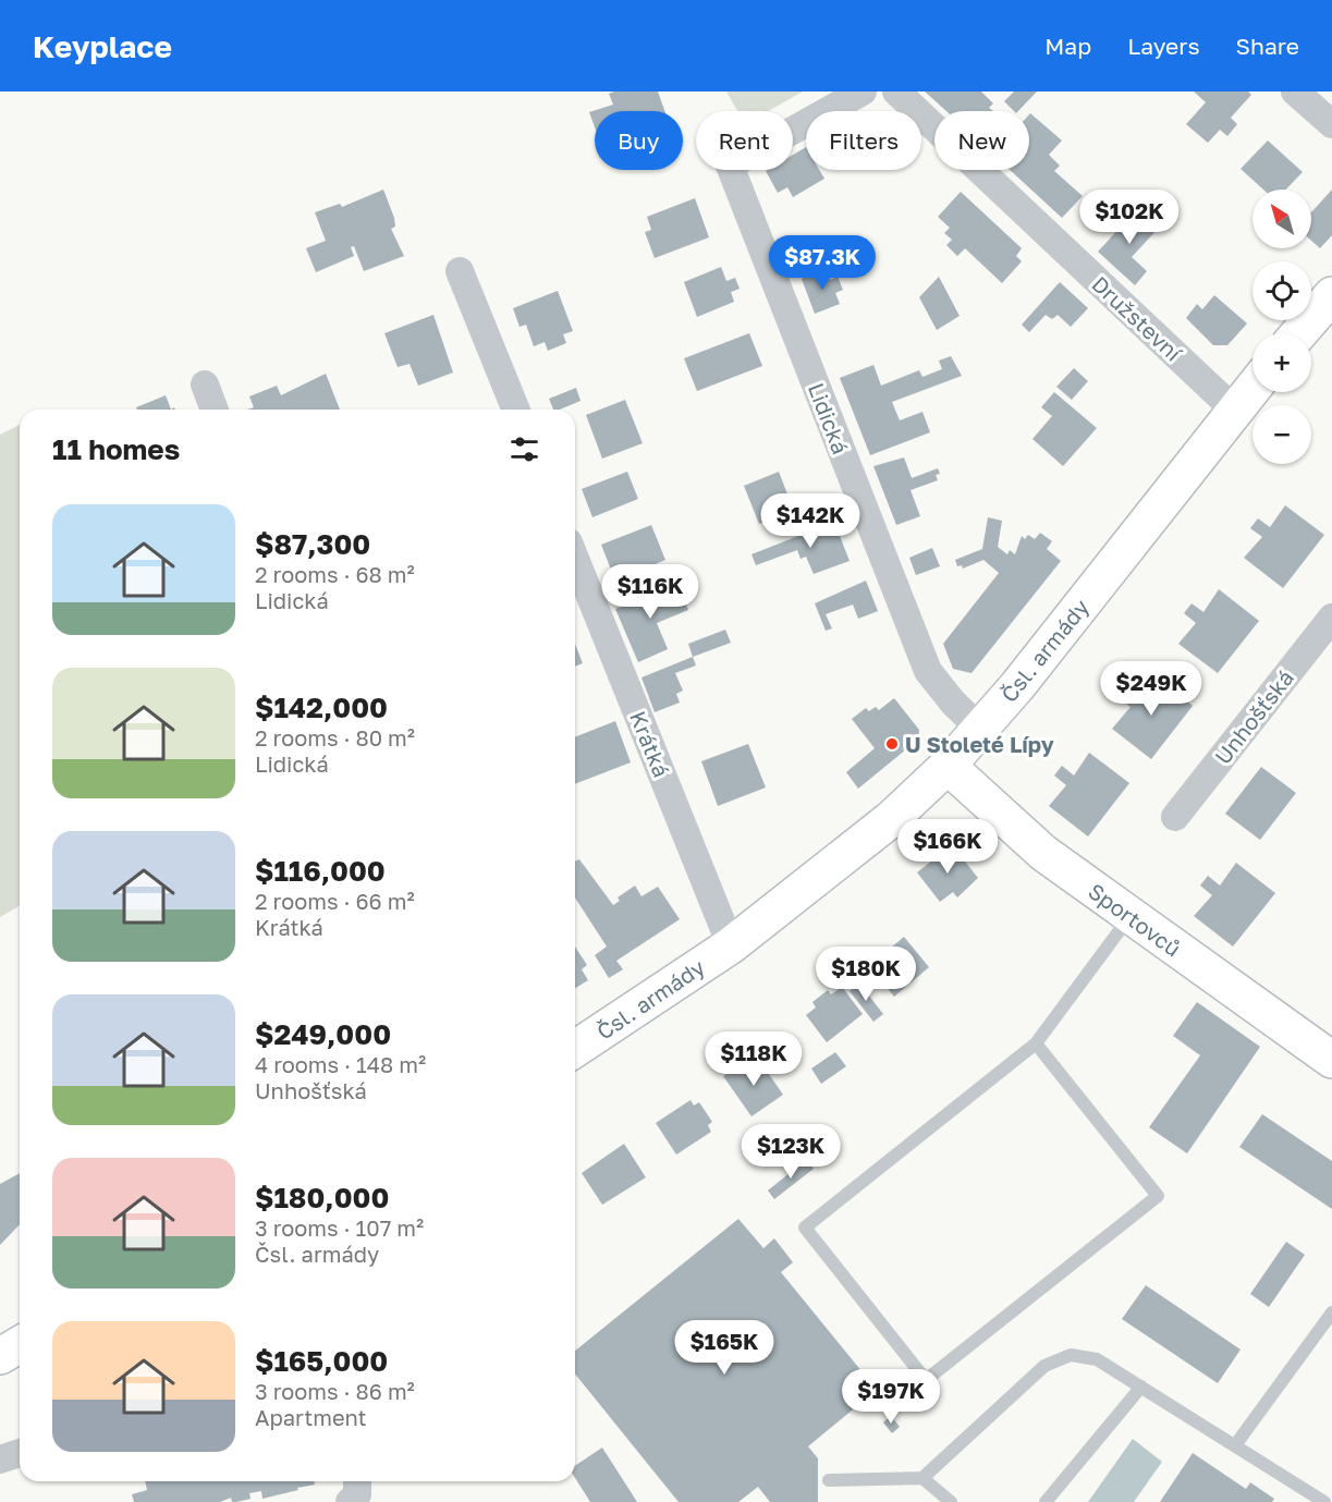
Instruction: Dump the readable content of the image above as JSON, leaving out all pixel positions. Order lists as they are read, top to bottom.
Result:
{
  "streets": {
    "main road": ["Čsl. armády", "Sportovců"],
    "street": [
      "Družstevní",
      "Lidická",
      "Unhošťská",
      "Krátká"
    ]
  },
  "crossings": [
    ["Družstevní", "Čsl. armády"],
    ["Lidická", "Čsl. armády"],
    ["Čsl. armády", "Krátká"],
    ["Čsl. armády", "Sportovců"]
  ],
  "places": ["U Stoleté Lípy"],
  "north": "top left",
  "page": {
    "header": "Keyplace",
    "nav": ["Map", "Layers", "Share"],
    "chip": [
      "Buy",
      "Rent",
      "Filters",
      "New"
    ],
    "map_buttons": ["+", "−"],
    "price": [
      "$102K",
      "$87.3K",
      "$142K",
      "$116K",
      "$249K",
      "$166K",
      "$180K",
      "$118K",
      "$123K",
      "$165K",
      "$197K"
    ],
    "heading": "11 homes",
    "list": [
      {
        "name": "$87,300",
        "note": "2 rooms · 68 m² · Lidická"
      },
      {
        "name": "$142,000",
        "note": "2 rooms · 80 m² · Lidická"
      },
      {
        "name": "$116,000",
        "note": "2 rooms · 66 m² · Krátká"
      },
      {
        "name": "$249,000",
        "note": "4 rooms · 148 m² · Unhošťská"
      },
      {
        "name": "$180,000",
        "note": "3 rooms · 107 m² · Čsl. armády"
      },
      {
        "name": "$165,000",
        "note": "3 rooms · 86 m² · Apartment"
      }
    ]
  }
}
